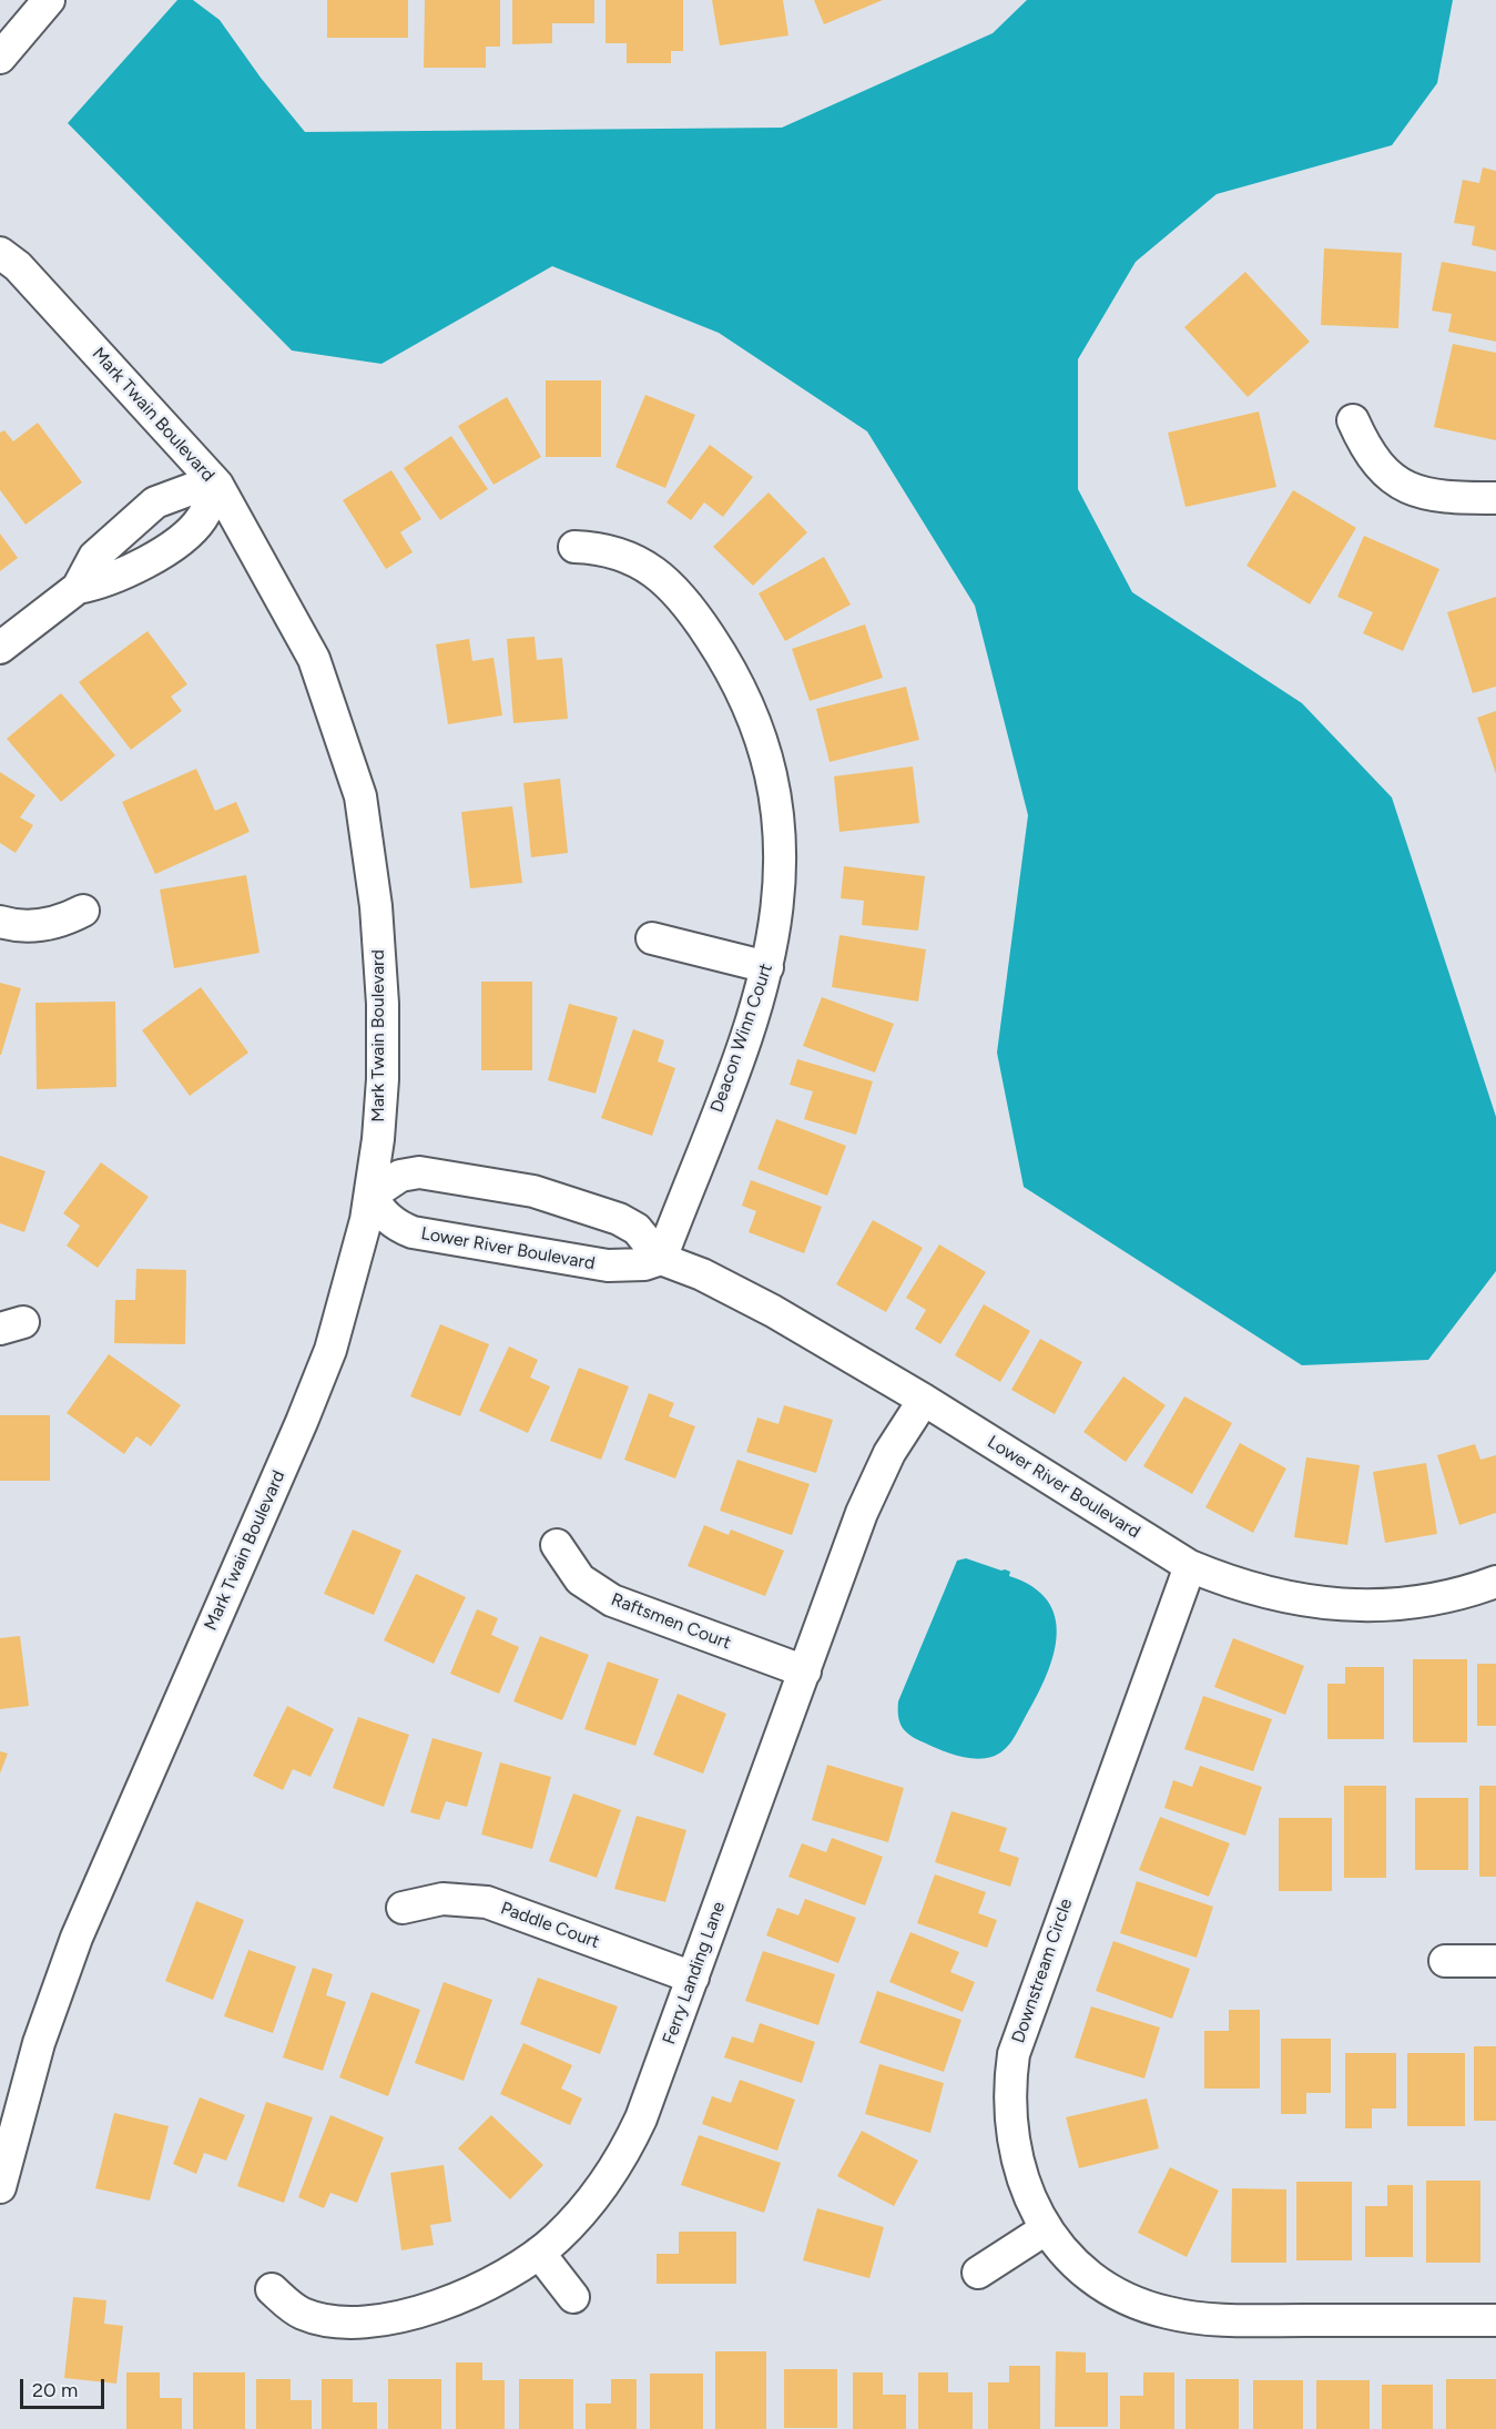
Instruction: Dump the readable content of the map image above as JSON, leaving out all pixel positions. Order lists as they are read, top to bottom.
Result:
{
  "streets": {
    "street": [
      "Mark Twain Boulevard",
      "Deacon Winn Court",
      "Lower River Boulevard",
      "Raftsmen Court",
      "Paddle Court",
      "Downstream Circle",
      "Ferry Landing Lane"
    ]
  },
  "crossings": [
    ["Mark Twain Boulevard", "Lower River Boulevard"],
    ["Deacon Winn Court", "Lower River Boulevard"],
    ["Lower River Boulevard", "Downstream Circle"],
    ["Lower River Boulevard", "Ferry Landing Lane"],
    ["Raftsmen Court", "Ferry Landing Lane"],
    ["Paddle Court", "Ferry Landing Lane"]
  ],
  "scale_bar": "20 m"
}
